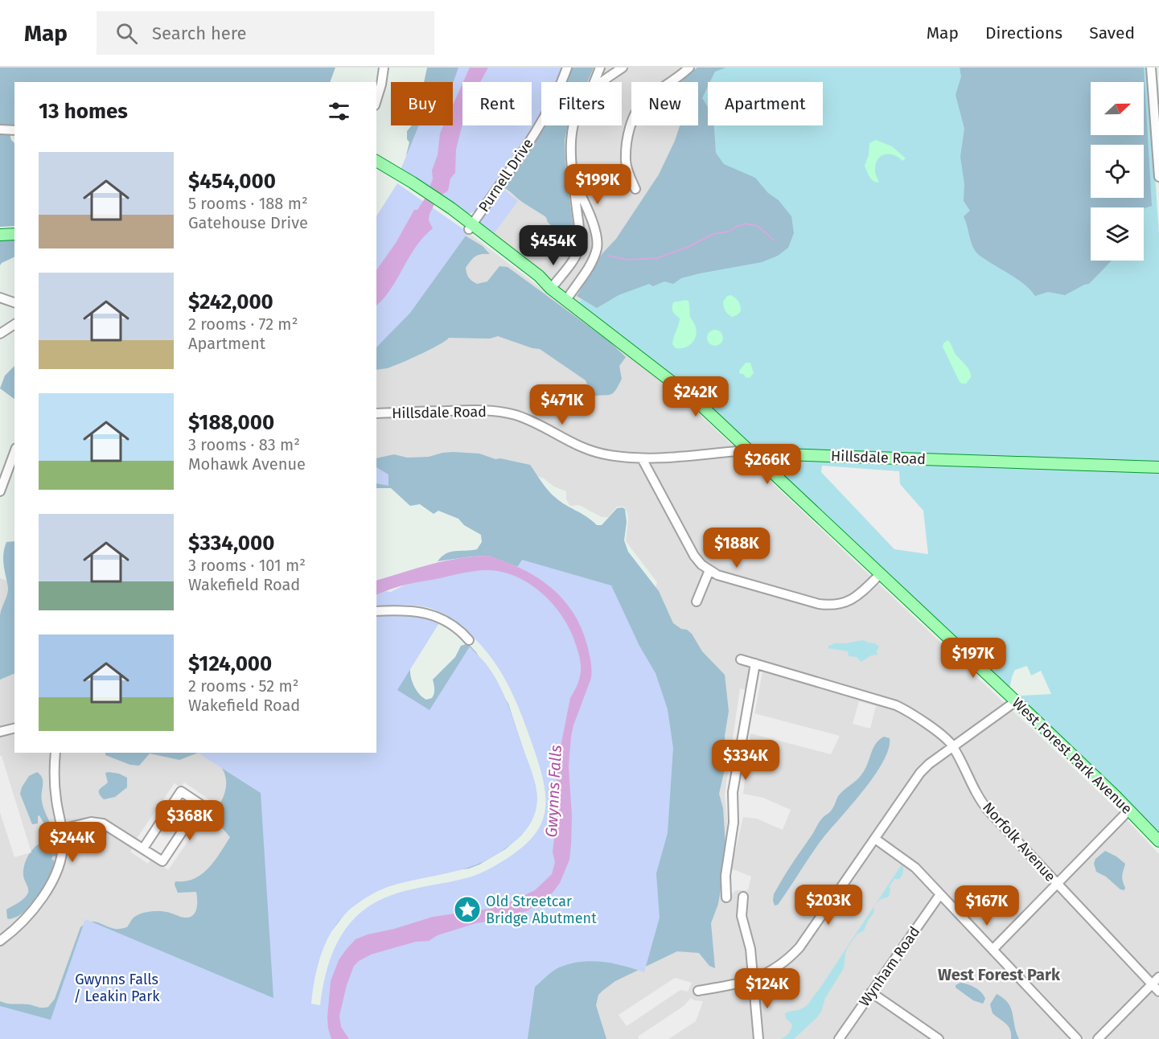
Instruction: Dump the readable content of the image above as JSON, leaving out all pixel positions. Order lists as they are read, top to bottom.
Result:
{
  "streets": {
    "main road": ["Hillsdale Road", "West Forest Park Avenue"],
    "street": ["Purnell Drive", "Norfolk Avenue", "Wynham Road"]
  },
  "crossings": [
    ["Purnell Drive", "West Forest Park Avenue"],
    ["Hillsdale Road", "West Forest Park Avenue"]
  ],
  "districts": ["West Forest Park"],
  "water": ["Gwynns Falls"],
  "parks": ["Gwynns Falls / Leakin Park"],
  "places": {
    "place": ["Old Streetcar Bridge Abutment"]
  },
  "north": "right",
  "page": {
    "header": "Map",
    "search": "Search here",
    "nav": ["Map", "Directions", "Saved"],
    "chip": [
      "Buy",
      "Rent",
      "Filters",
      "New",
      "Apartment"
    ],
    "heading": "13 homes",
    "list": [
      {
        "name": "$454,000",
        "note": "5 rooms · 188 m² · Gatehouse Drive"
      },
      {
        "name": "$242,000",
        "note": "2 rooms · 72 m² · Apartment"
      },
      {
        "name": "$188,000",
        "note": "3 rooms · 83 m² · Mohawk Avenue"
      },
      {
        "name": "$334,000",
        "note": "3 rooms · 101 m² · Wakefield Road"
      },
      {
        "name": "$124,000",
        "note": "2 rooms · 52 m² · Wakefield Road"
      }
    ],
    "price": [
      "$199K",
      "$454K",
      "$242K",
      "$471K",
      "$266K",
      "$188K",
      "$197K",
      "$334K",
      "$368K",
      "$244K",
      "$203K",
      "$167K",
      "$124K"
    ]
  }
}
